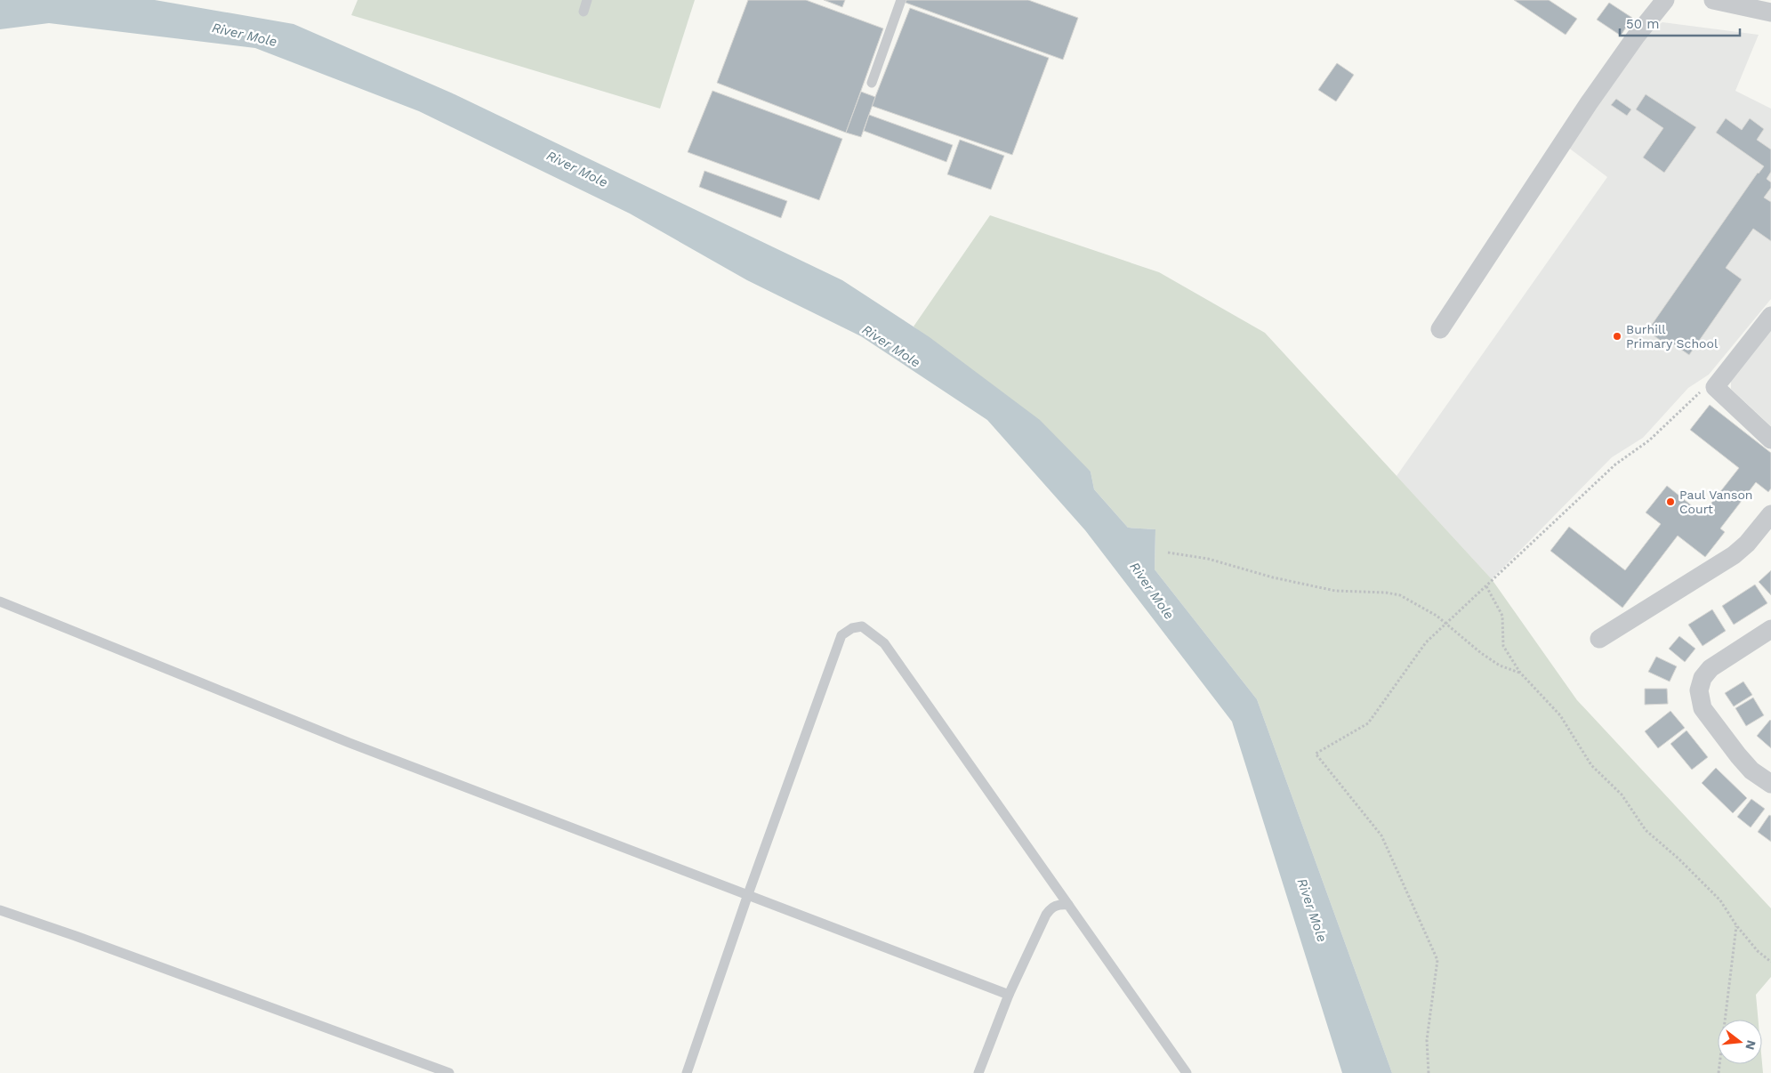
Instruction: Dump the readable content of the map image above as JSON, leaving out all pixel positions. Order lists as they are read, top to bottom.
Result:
{
  "water": ["River Mole"],
  "places": ["Burhill Primary School", "Paul Vanson Court"],
  "scale_bar": "50 m",
  "north": "right"
}
